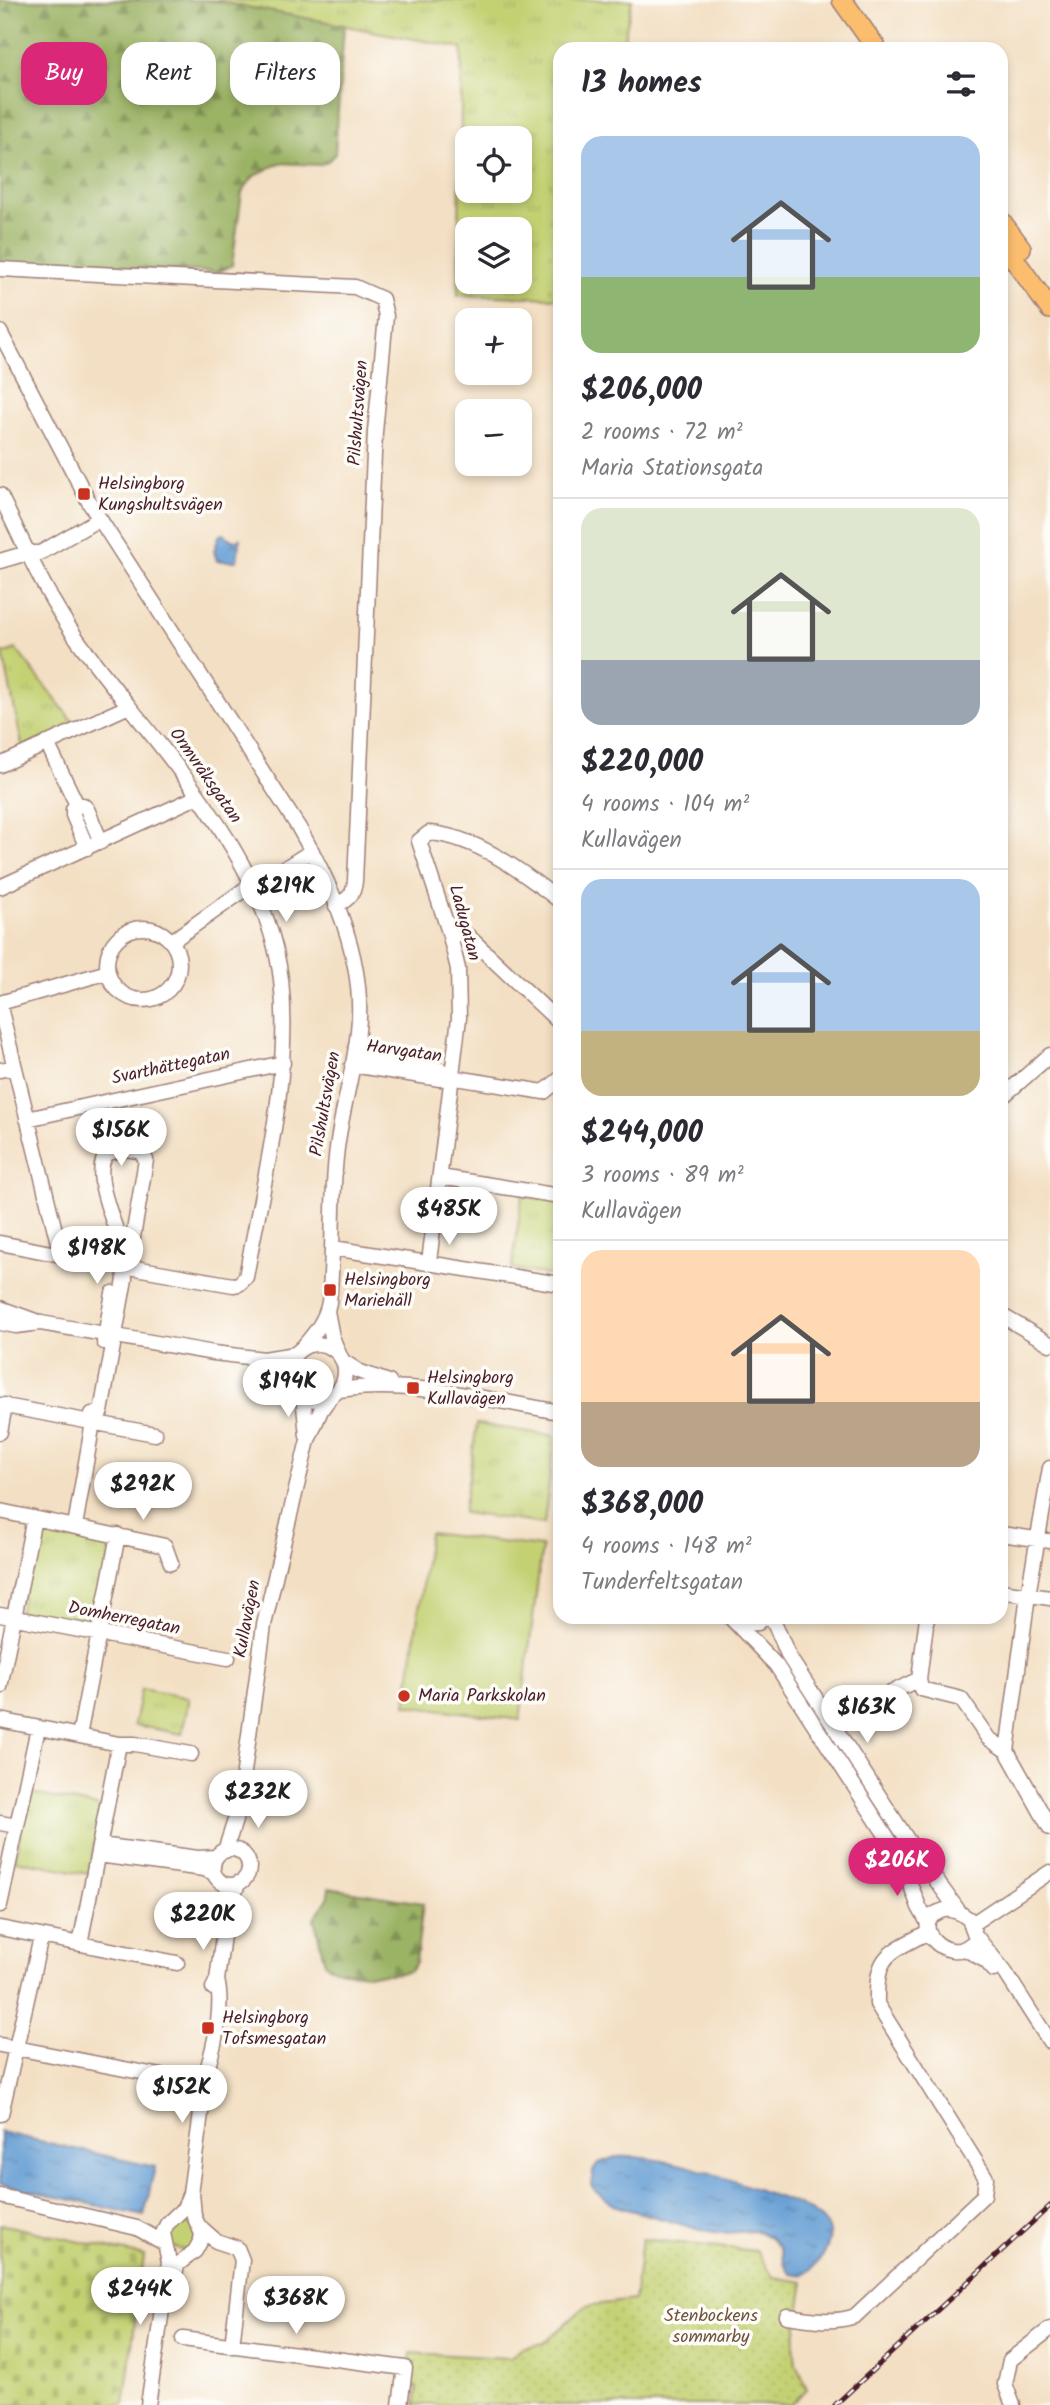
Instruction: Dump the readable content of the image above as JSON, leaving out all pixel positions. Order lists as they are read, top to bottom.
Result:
{
  "streets": {
    "street": [
      "Pilshultsvägen",
      "Ormvråksgatan",
      "Ladugatan",
      "Harvgatan",
      "Svarthättegatan",
      "Domherregatan",
      "Kullavägen"
    ]
  },
  "crossings": [
    ["Pilshultsvägen", "Harvgatan"],
    ["Pilshultsvägen", "Kullavägen"],
    ["Ormvråksgatan", "Svarthättegatan"],
    ["Ladugatan", "Harvgatan"]
  ],
  "parks": ["Stenbockens sommarby"],
  "places": {
    "transit": [
      "Helsingborg Kungshultsvägen",
      "Helsingborg Mariehäll",
      "Helsingborg Kullavägen",
      "Helsingborg Tofsmesgatan"
    ],
    "other": ["Maria Parkskolan"]
  },
  "page": {
    "chip": ["Buy", "Rent", "Filters"],
    "heading": "13 homes",
    "map_buttons": ["+", "−"],
    "list": [
      {
        "name": "$206,000",
        "note": "2 rooms · 72 m² · Maria Stationsgata"
      },
      {
        "name": "$220,000",
        "note": "4 rooms · 104 m² · Kullavägen"
      },
      {
        "name": "$244,000",
        "note": "3 rooms · 89 m² · Kullavägen"
      },
      {
        "name": "$368,000",
        "note": "4 rooms · 148 m² · Tunderfeltsgatan"
      }
    ],
    "price": [
      "$219K",
      "$156K",
      "$485K",
      "$198K",
      "$194K",
      "$292K",
      "$163K",
      "$232K",
      "$206K",
      "$220K",
      "$152K",
      "$244K",
      "$368K"
    ]
  }
}
